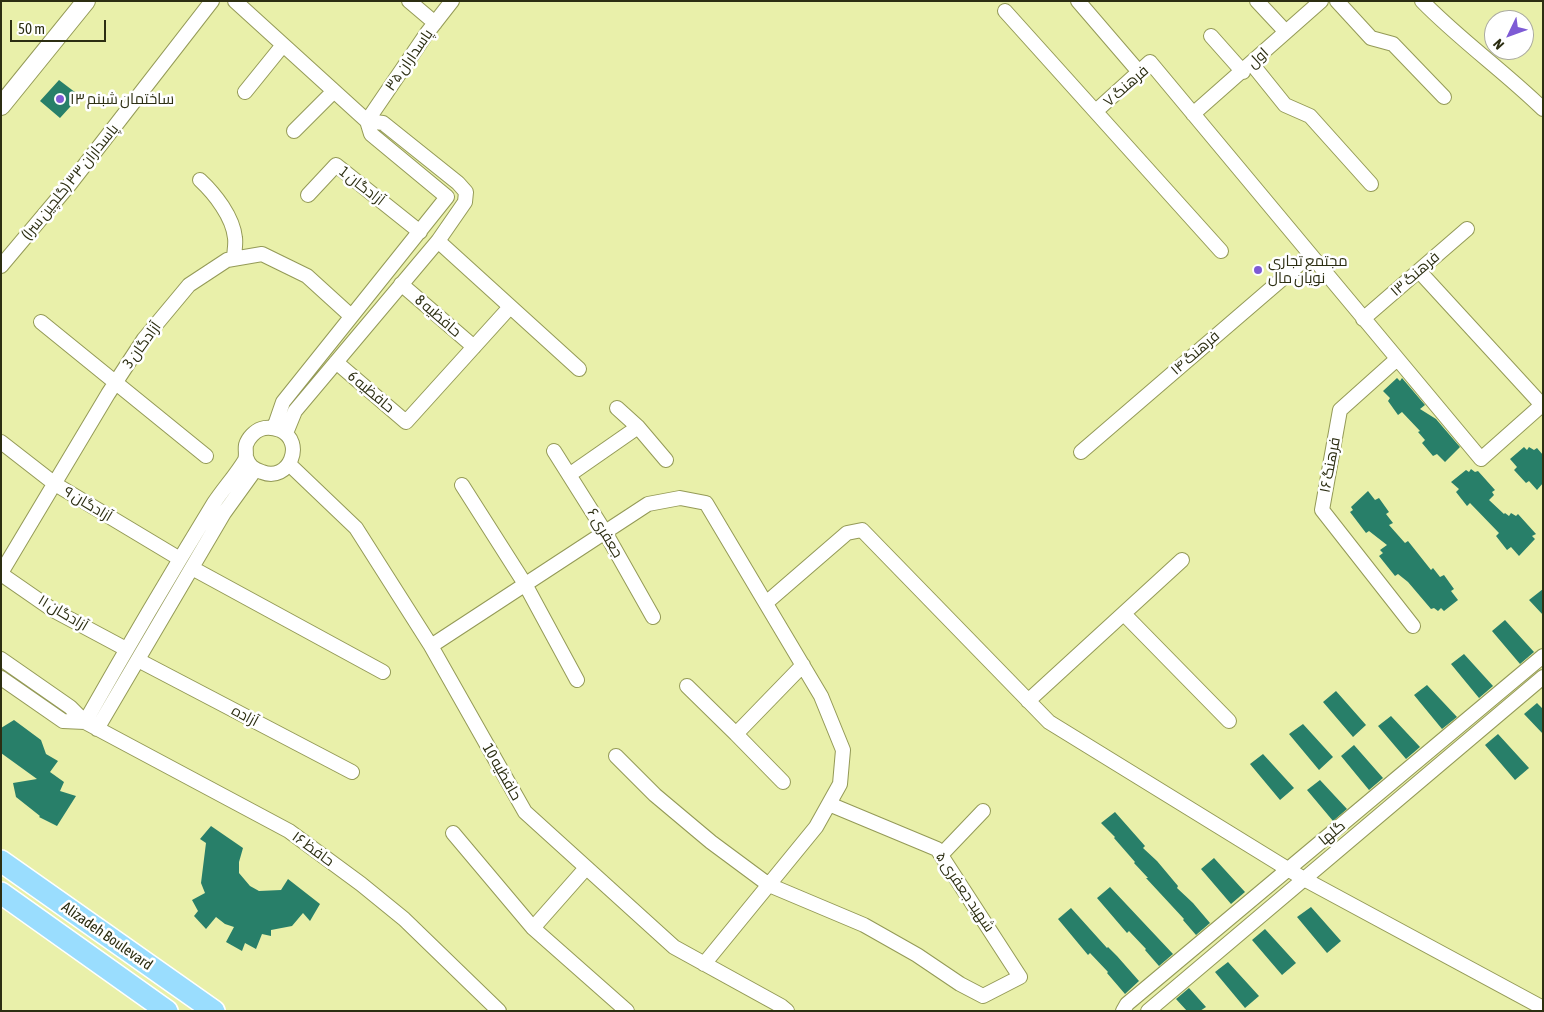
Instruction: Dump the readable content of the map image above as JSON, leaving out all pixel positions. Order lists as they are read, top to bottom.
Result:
{
  "streets": {
    "main road": ["Alizadeh Boulevard"],
    "street": [
      "اول",
      "پاسداران ۳۵",
      "فرهنگ ۷",
      "پاسداران ۳۳ (گلچین سرا)",
      "آزادگان 1",
      "فرهنگ ۱۳",
      "حافظیه 8",
      "آزادگان 3",
      "فرهنگ ۱۴",
      "حافظیه 6",
      "فرهنگ ۱۶",
      "آزادگان ۹",
      "جعفری ۶",
      "آزادگان ۱۱",
      "آزاده",
      "حافظیه 10",
      "گلها",
      "حافظ ۱۶",
      "شهید جعفری ۵"
    ]
  },
  "crossings": [
    ["اول", "فرهنگ ۷"],
    ["حافظیه 8", "حافظیه 6"],
    ["آزادگان 3", "آزادگان ۹"],
    ["آزادگان 3", "آزادگان ۱۱"]
  ],
  "places": ["ساختمان شبنم ۱۳", "مجتمع تجاری نویان مال"],
  "scale_bar": "50 m",
  "north": "bottom left"
}
